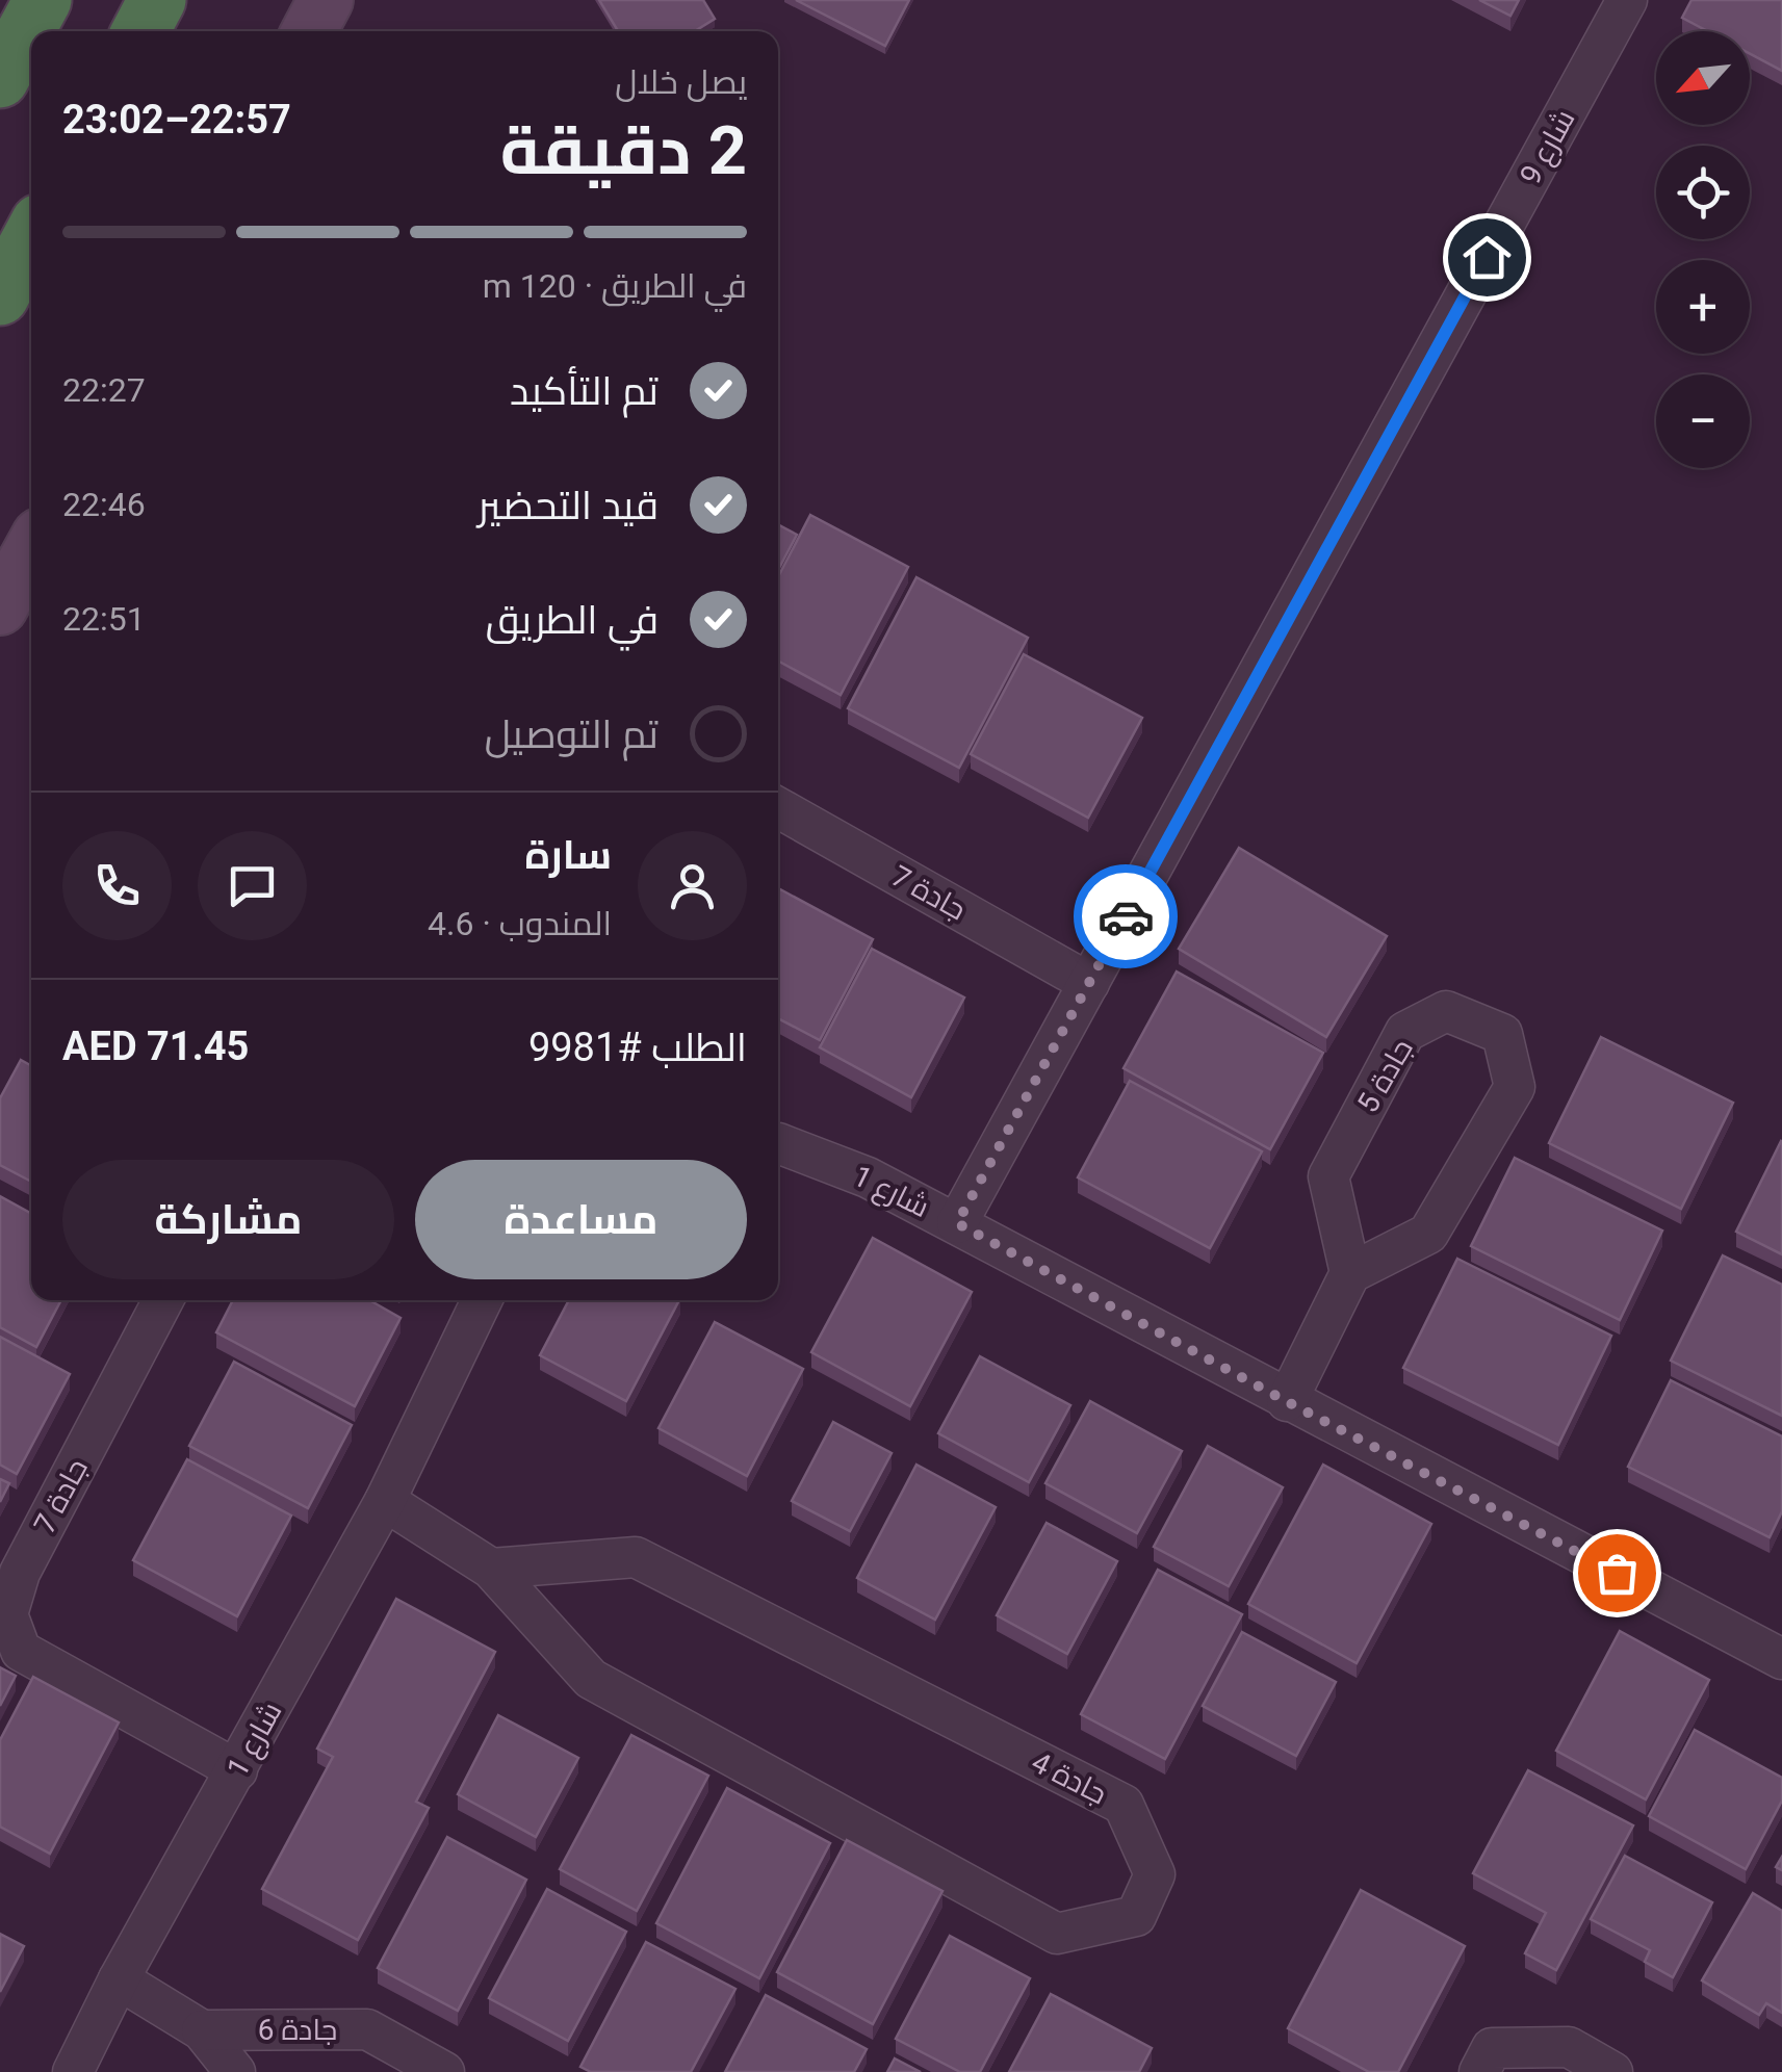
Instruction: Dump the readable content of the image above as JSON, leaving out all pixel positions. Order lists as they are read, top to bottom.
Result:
{
  "streets": {
    "street": [
      "شارع 9",
      "جادة 7",
      "جادة 5",
      "شارع 1",
      "جادة 4",
      "جادة 6"
    ]
  },
  "crossings": [
    ["شارع 9", "جادة 7"],
    ["شارع 9", "شارع 1"],
    ["جادة 7", "شارع 1"],
    ["شارع 1", "جادة 4"],
    ["شارع 1", "جادة 6"]
  ],
  "north": "bottom left",
  "page": {
    "map_buttons": ["+", "−"],
    "heading": ["2 دقيقة", "يصل خلال", "22:57–23:02"],
    "panel": [
      "سارة",
      "المندوب · 4.6",
      "الطلب #9981",
      "AED 71.45"
    ],
    "bar": "في الطريق · 120 m",
    "list": [
      ["تم التأكيد", "22:27"],
      ["قيد التحضير", "22:46"],
      ["في الطريق", "22:51"],
      "تم التوصيل"
    ],
    "buttons": ["مساعدة", "مشاركة"]
  }
}
